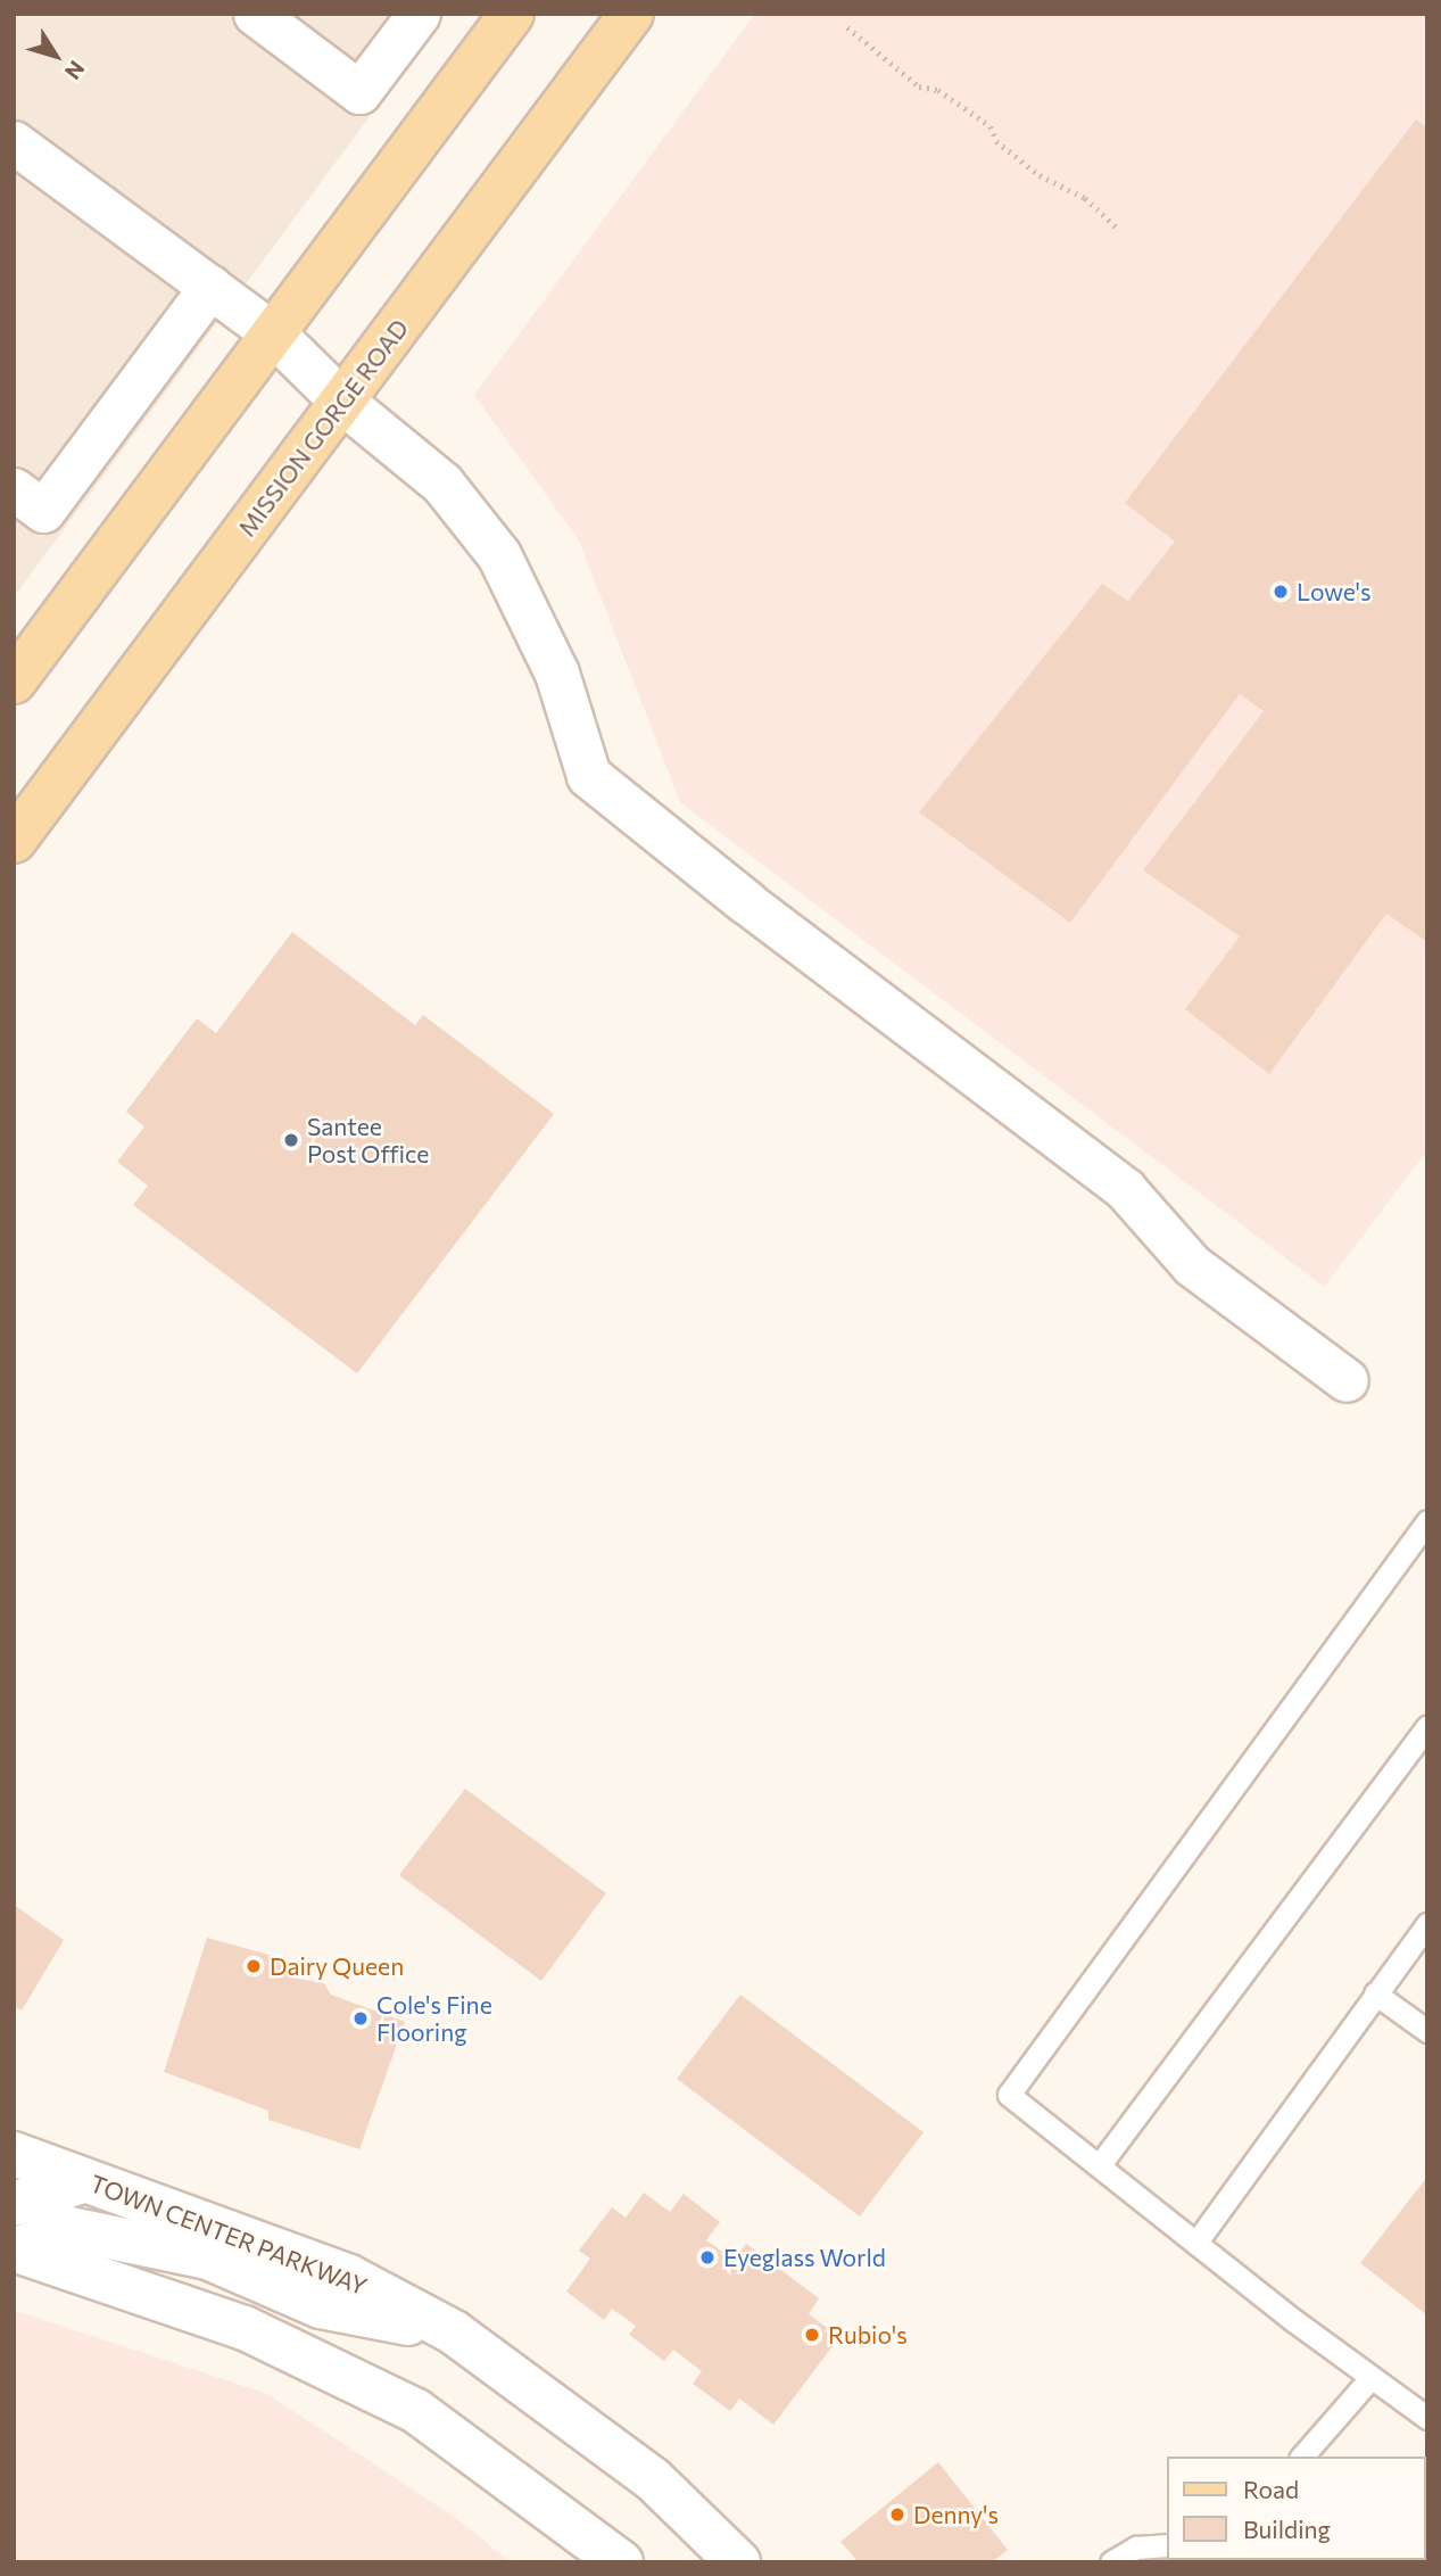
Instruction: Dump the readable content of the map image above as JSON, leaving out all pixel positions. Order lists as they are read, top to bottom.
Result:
{
  "streets": {
    "main road": ["MISSION GORGE ROAD", "TOWN CENTER PARKWAY"]
  },
  "places": [
    "Lowe's",
    "Santee Post Office",
    "Dairy Queen",
    "Cole's Fine Flooring",
    "Eyeglass World",
    "Rubio's",
    "Denny's"
  ],
  "legend": ["Road", "Building"],
  "north": "bottom right"
}
